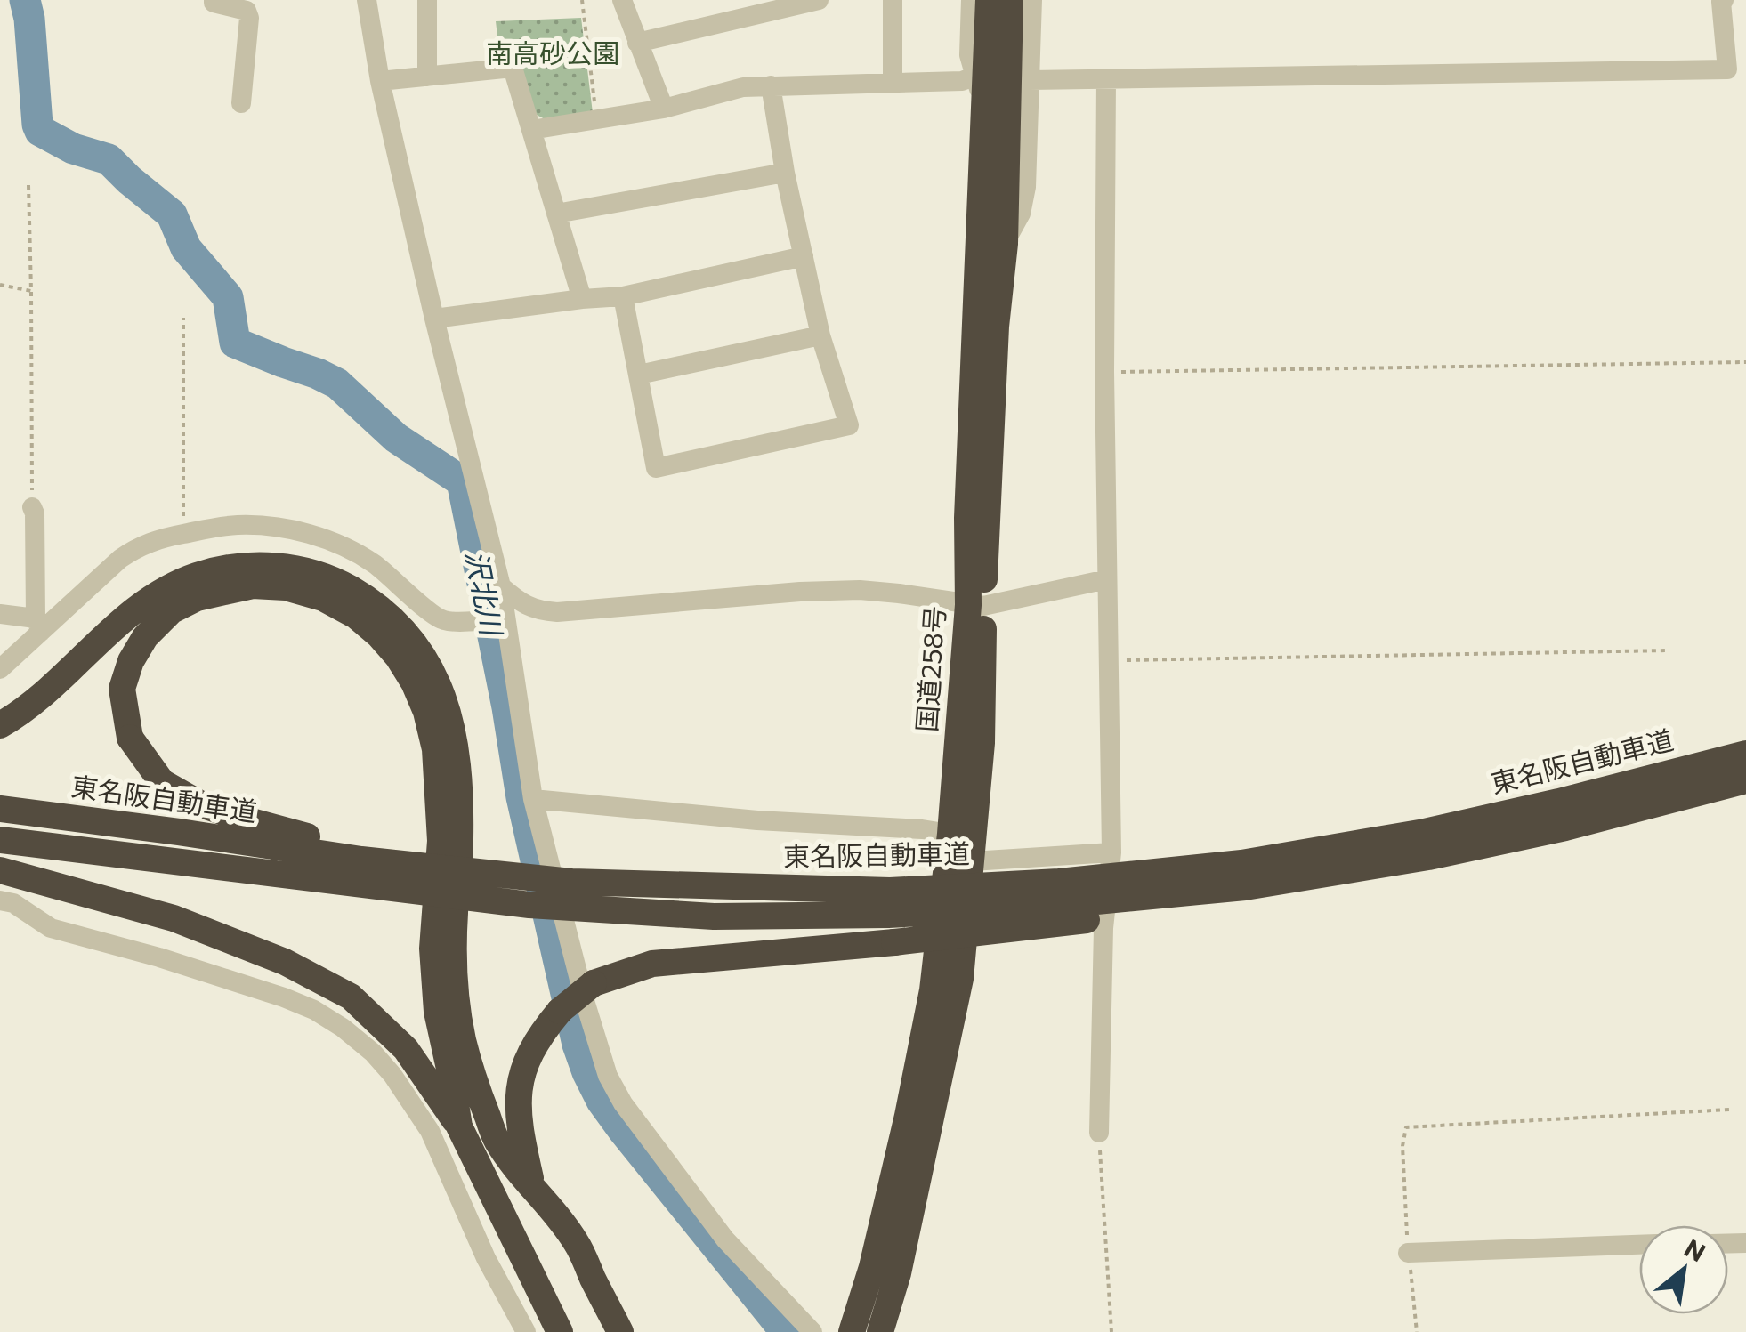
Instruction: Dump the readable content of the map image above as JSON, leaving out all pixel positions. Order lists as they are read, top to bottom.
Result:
{
  "streets": {
    "highway": ["国道258号", "東名阪自動車道"]
  },
  "water": ["沢北川"],
  "parks": ["南高砂公園"],
  "north": "top right"
}
